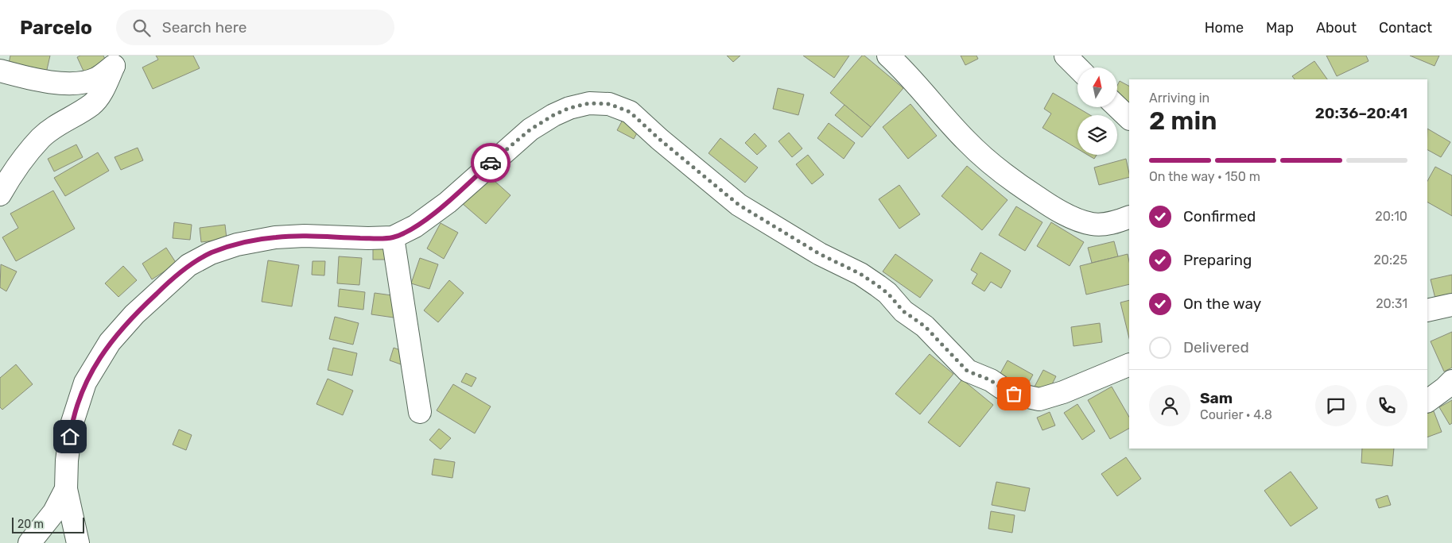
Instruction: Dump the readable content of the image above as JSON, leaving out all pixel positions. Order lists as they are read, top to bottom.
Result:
{
  "scale_bar": "20 m",
  "north": "top",
  "page": {
    "header": "Parcelo",
    "search": "Search here",
    "nav": [
      "Home",
      "Map",
      "About",
      "Contact"
    ],
    "heading": ["2 min", "Arriving in", "20:36–20:41"],
    "panel": ["Sam", "Courier · 4.8"],
    "bar": "On the way · 150 m",
    "list": [
      ["Confirmed", "20:10"],
      ["Preparing", "20:25"],
      ["On the way", "20:31"],
      "Delivered"
    ],
    "scale": "20 m"
  }
}
